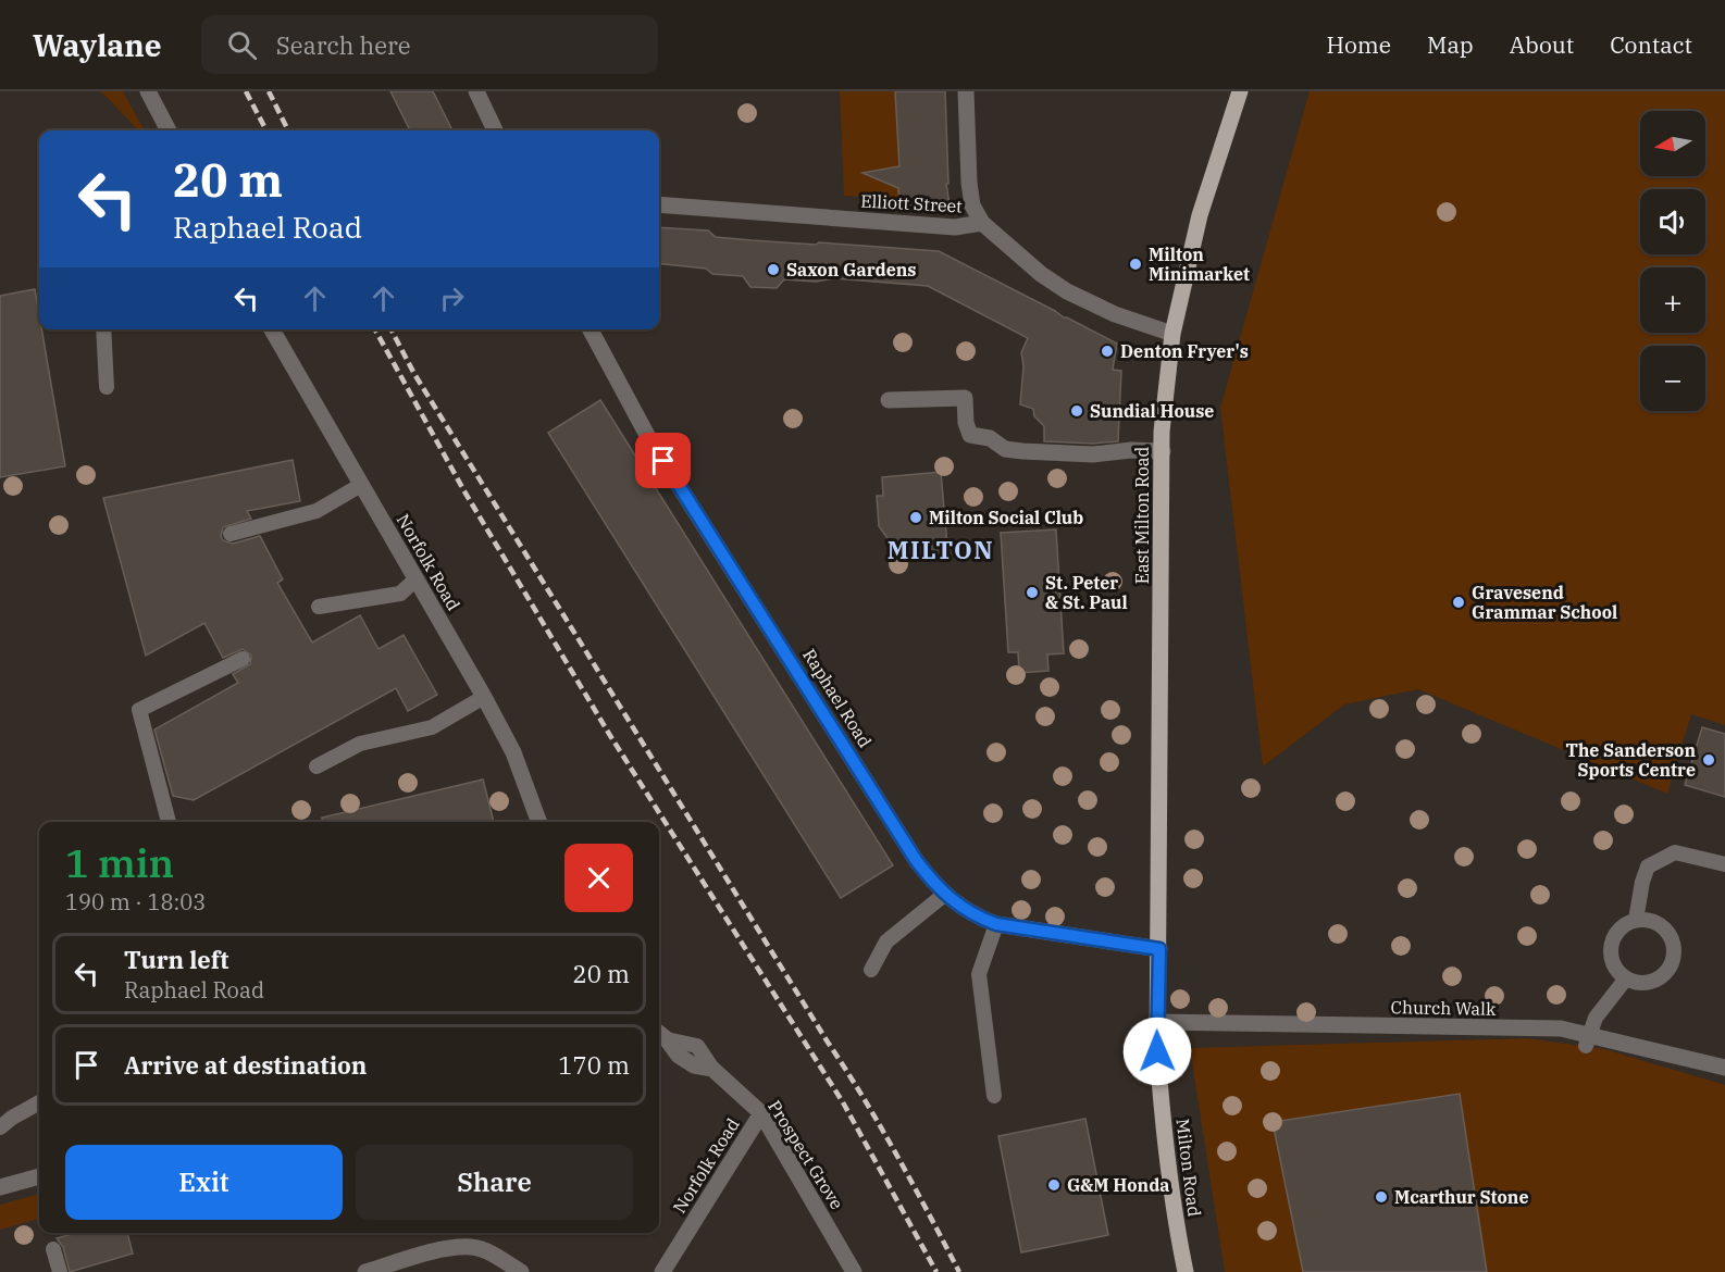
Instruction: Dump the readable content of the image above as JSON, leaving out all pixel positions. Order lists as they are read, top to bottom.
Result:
{
  "streets": {
    "main road": ["East Milton Road", "Milton Road"],
    "street": [
      "Elliott Street",
      "Norfolk Road",
      "Raphael Road",
      "Church Walk",
      "Prospect Grove"
    ]
  },
  "crossings": [
    ["Elliott Street", "East Milton Road"],
    ["East Milton Road", "Raphael Road"],
    ["East Milton Road", "Milton Road"],
    ["Norfolk Road", "Prospect Grove"],
    ["Raphael Road", "Milton Road"],
    ["Church Walk", "Milton Road"]
  ],
  "districts": ["MILTON"],
  "places": [
    "Milton Minimarket",
    "Saxon Gardens",
    "Denton Fryer's",
    "Sundial House",
    "Milton Social Club",
    "St. Peter & St. Paul",
    "Gravesend Grammar School",
    "The Sanderson Sports Centre",
    "G&M Honda",
    "Mcarthur Stone"
  ],
  "north": "left",
  "page": {
    "header": "Waylane",
    "search": "Search here",
    "nav": [
      "Home",
      "Map",
      "About",
      "Contact"
    ],
    "map_buttons": ["+", "−"],
    "turn": ["20 m", "Raphael Road"],
    "heading": ["1 min", "190 m · 18:03"],
    "list": [
      {
        "name": "Turn left",
        "note": "Raphael Road",
        "value": "20 m"
      },
      {
        "name": "Arrive at destination",
        "value": "170 m"
      }
    ],
    "buttons": ["Exit", "Share"]
  }
}
